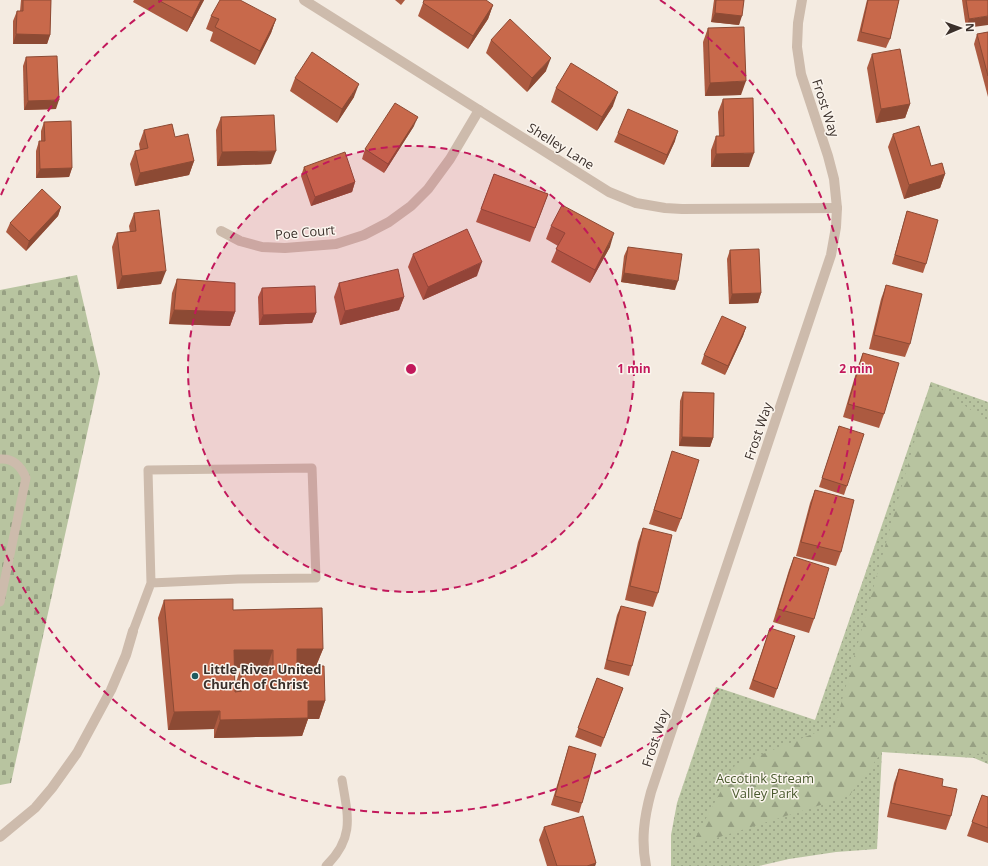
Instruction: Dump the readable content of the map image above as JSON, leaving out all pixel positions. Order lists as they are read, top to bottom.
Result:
{
  "streets": {
    "street": ["Frost Way", "Shelley Lane", "Poe Court"]
  },
  "crossings": [
    ["Frost Way", "Shelley Lane"],
    ["Shelley Lane", "Poe Court"]
  ],
  "parks": ["Accotink Stream Valley Park"],
  "places": ["Little River United Church of Christ"],
  "north": "right",
  "rings": ["1 min", "2 min"]
}
